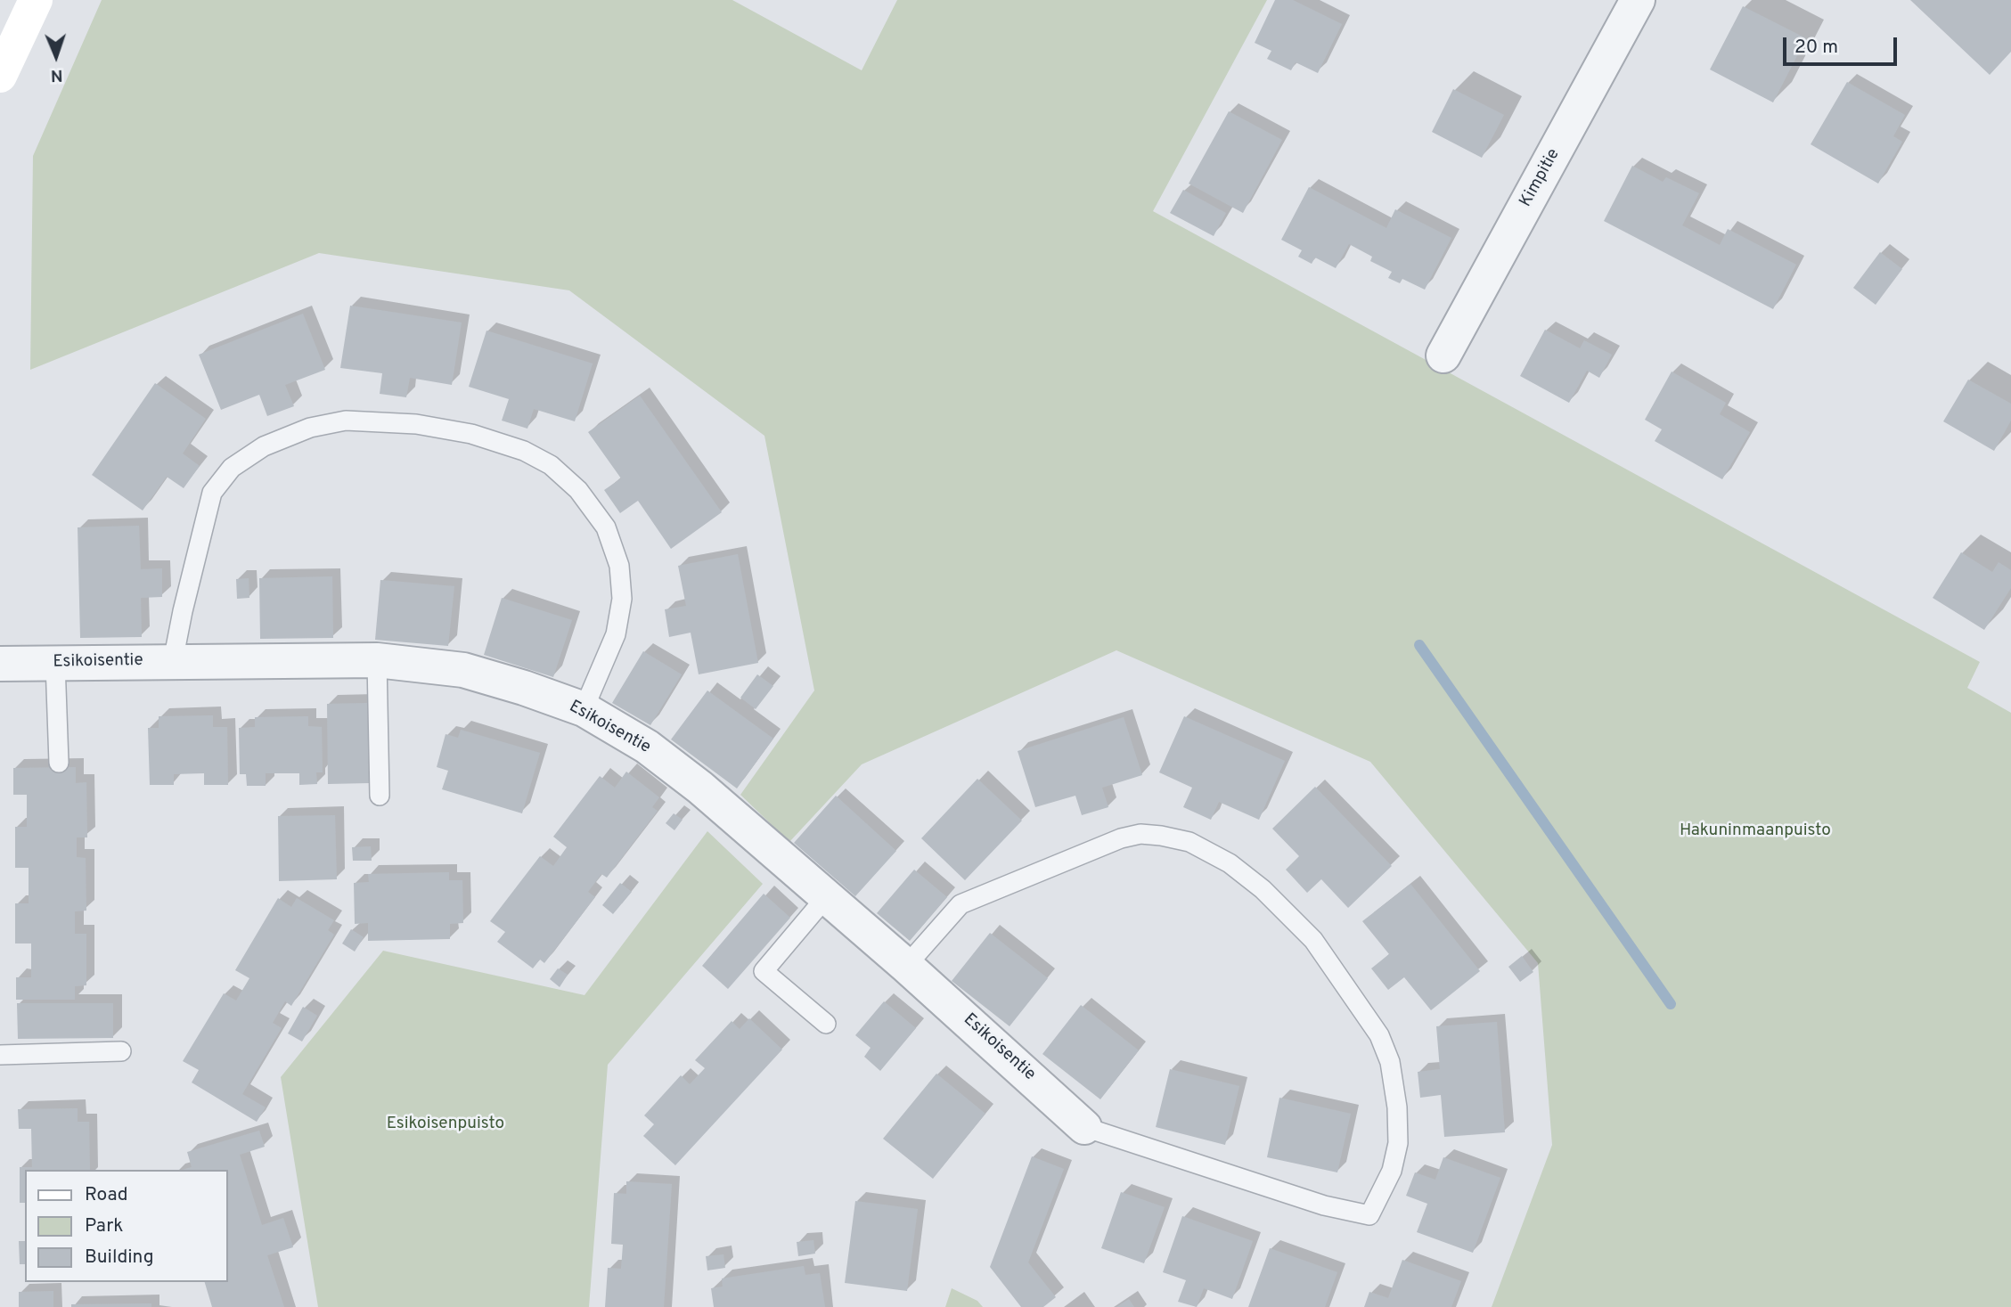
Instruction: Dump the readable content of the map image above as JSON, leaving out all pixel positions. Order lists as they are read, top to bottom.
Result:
{
  "streets": {
    "street": ["Kimpitie", "Esikoisentie"]
  },
  "parks": ["Hakuninmaanpuisto", "Esikoisenpuisto"],
  "legend": ["Road", "Park", "Building"],
  "scale_bar": "20 m",
  "north": "bottom"
}
